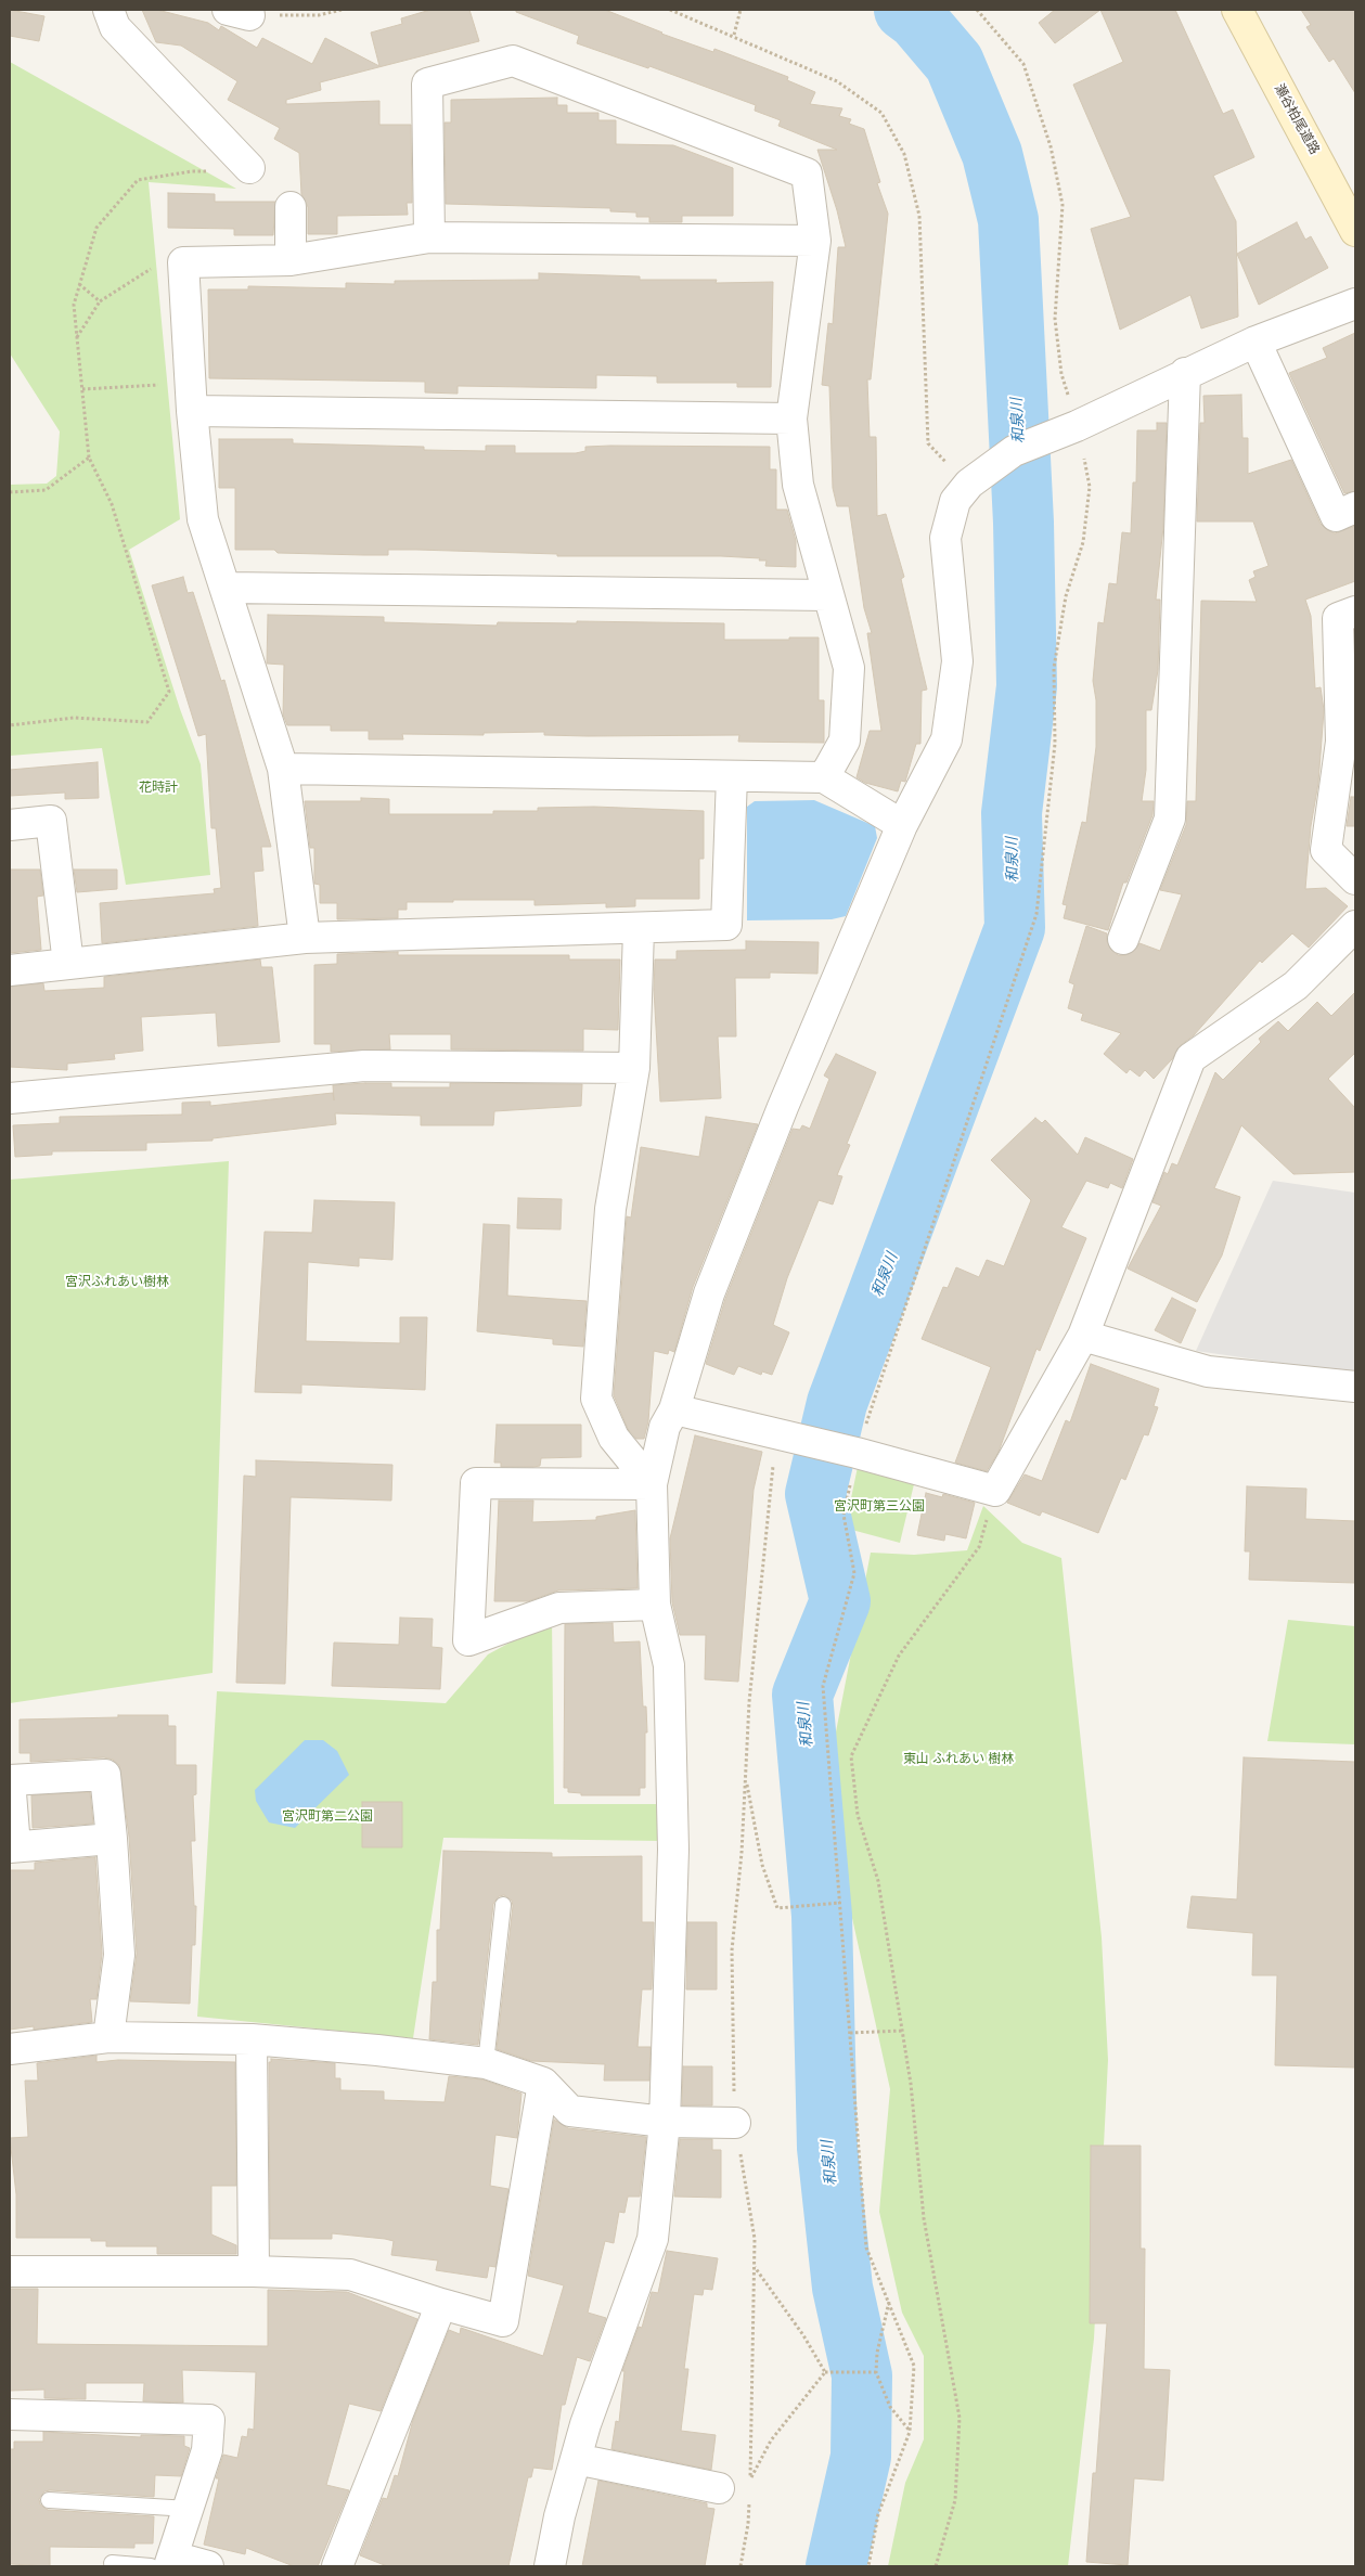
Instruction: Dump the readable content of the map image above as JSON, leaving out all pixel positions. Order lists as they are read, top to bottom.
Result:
{
  "streets": {
    "main road": ["瀬谷柏尾道路"]
  },
  "water": ["和泉川"],
  "parks": [
    "花時計",
    "宮沢ふれあい樹林",
    "宮沢町第三公園",
    "東山 ふれあい 樹林",
    "宮沢町第二公園"
  ]
}
